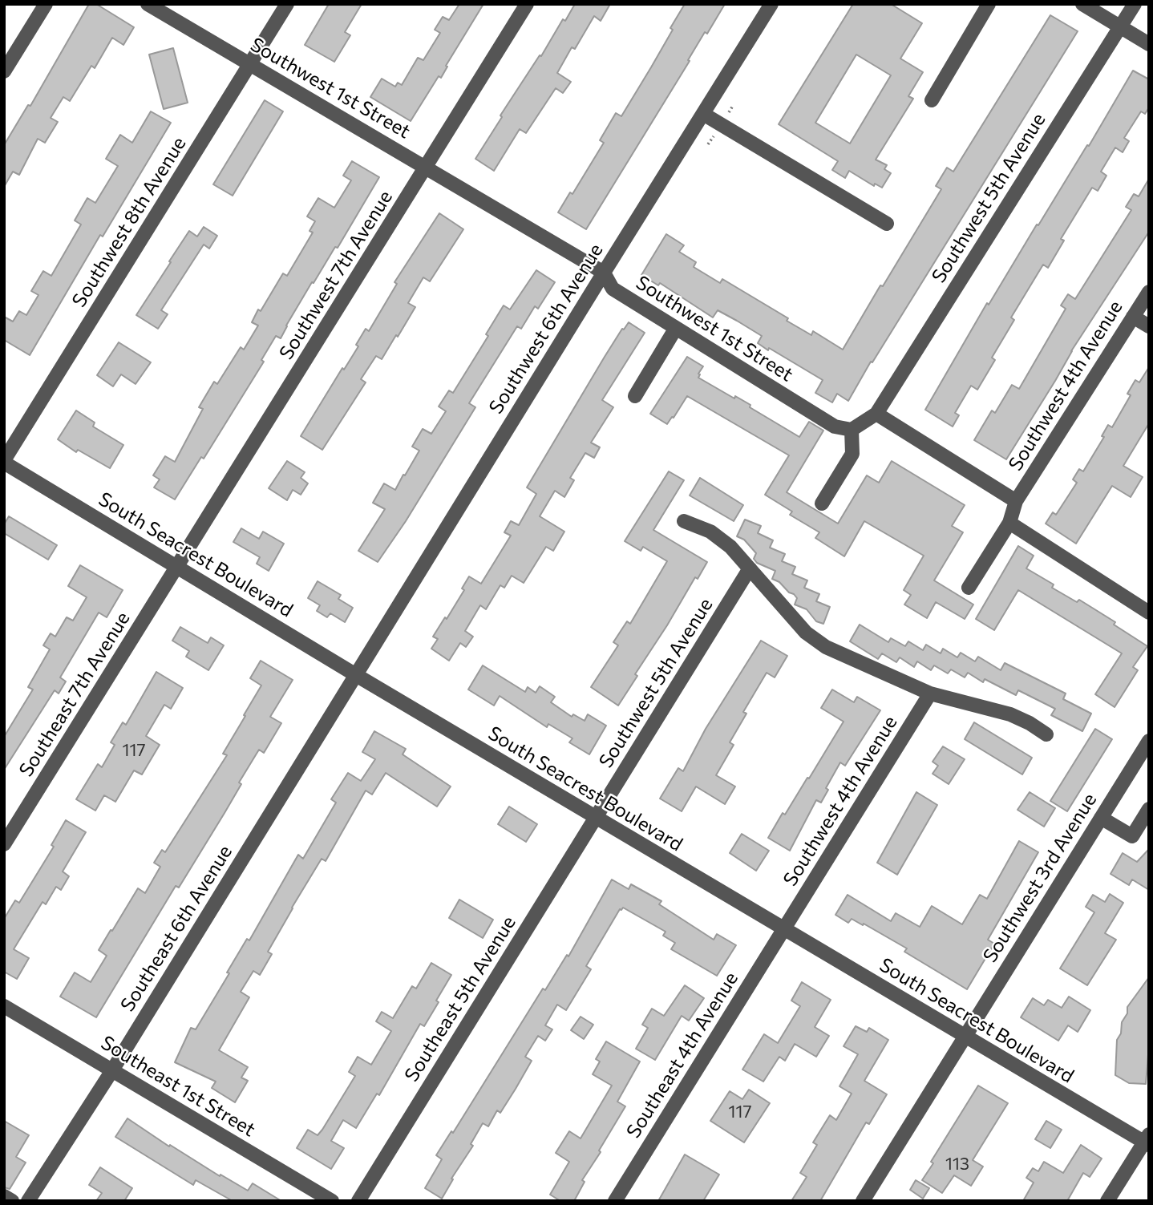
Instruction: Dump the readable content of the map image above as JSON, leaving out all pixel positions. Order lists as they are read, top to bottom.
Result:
{
  "streets": {
    "street": [
      "Southwest 1st Street",
      "Southwest 5th Avenue",
      "Southwest 8th Avenue",
      "Southwest 7th Avenue",
      "Southwest 6th Avenue",
      "Southwest 4th Avenue",
      "South Seacrest Boulevard",
      "Southeast 7th Avenue",
      "Southwest 3rd Avenue",
      "Southeast 6th Avenue",
      "Southeast 5th Avenue",
      "Southeast 4th Avenue",
      "Southeast 1st Street"
    ]
  },
  "crossings": [
    ["Southwest 1st Street", "Southwest 8th Avenue"],
    ["Southwest 1st Street", "Southwest 7th Avenue"],
    ["Southwest 1st Street", "Southwest 6th Avenue"],
    ["Southwest 5th Avenue", "South Seacrest Boulevard"],
    ["Southwest 5th Avenue", "Southeast 5th Avenue"],
    ["Southwest 8th Avenue", "South Seacrest Boulevard"],
    ["Southwest 7th Avenue", "South Seacrest Boulevard"],
    ["Southwest 7th Avenue", "Southeast 7th Avenue"],
    ["Southwest 6th Avenue", "South Seacrest Boulevard"],
    ["Southwest 6th Avenue", "Southeast 6th Avenue"],
    ["Southwest 4th Avenue", "South Seacrest Boulevard"],
    ["Southwest 4th Avenue", "Southeast 4th Avenue"],
    ["South Seacrest Boulevard", "Southeast 7th Avenue"],
    ["South Seacrest Boulevard", "Southwest 3rd Avenue"],
    ["South Seacrest Boulevard", "Southeast 6th Avenue"],
    ["South Seacrest Boulevard", "Southeast 5th Avenue"],
    ["South Seacrest Boulevard", "Southeast 4th Avenue"],
    ["Southeast 6th Avenue", "Southeast 1st Street"]
  ],
  "house_numbers": ["117", "117", "113"]
}
